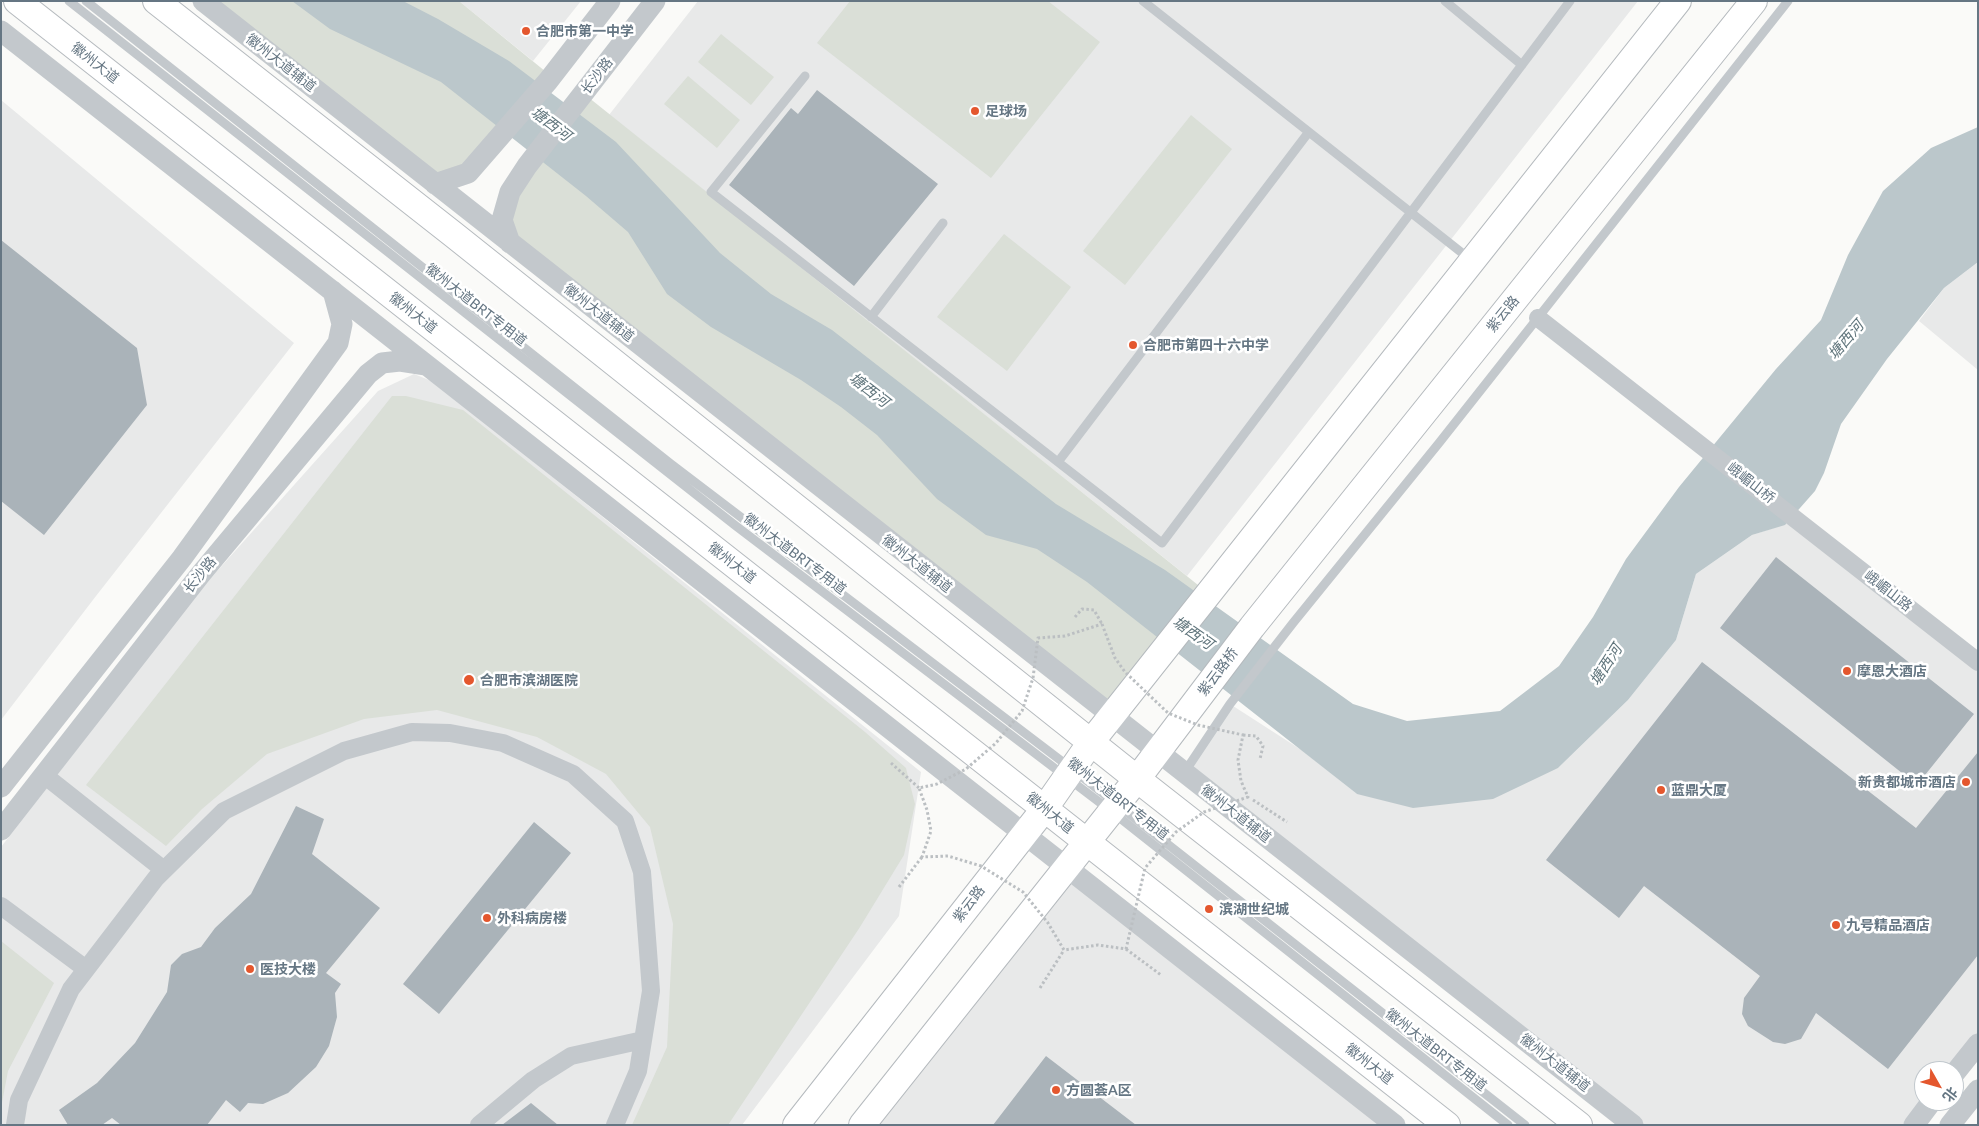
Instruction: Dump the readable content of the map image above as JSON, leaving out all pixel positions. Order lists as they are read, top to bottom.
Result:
{
  "streets": {
    "main road": ["徽州大道", "紫云路", "紫云路桥"],
    "street": [
      "徽州大道辅道",
      "长沙路",
      "峨嵋山桥",
      "峨嵋山路"
    ],
    "lane": ["徽州大道BRT专用道"]
  },
  "crossings": [
    ["徽州大道", "紫云路"],
    ["徽州大道辅道", "长沙路"],
    ["徽州大道辅道", "紫云路"],
    ["徽州大道辅道", "紫云路桥"],
    ["徽州大道BRT专用道", "紫云路"],
    ["紫云路", "紫云路桥"],
    ["峨嵋山桥", "峨嵋山路"]
  ],
  "water": ["塘西河"],
  "places": [
    "合肥市第一中学",
    "足球场",
    "合肥市第四十六中学",
    "摩恩大酒店",
    "合肥市滨湖医院",
    "新贵都城市酒店",
    "蓝鼎大厦",
    "滨湖世纪城",
    "外科病房楼",
    "九号精品酒店",
    "医技大楼",
    "方圆荟A区"
  ],
  "north": "bottom right"
}
